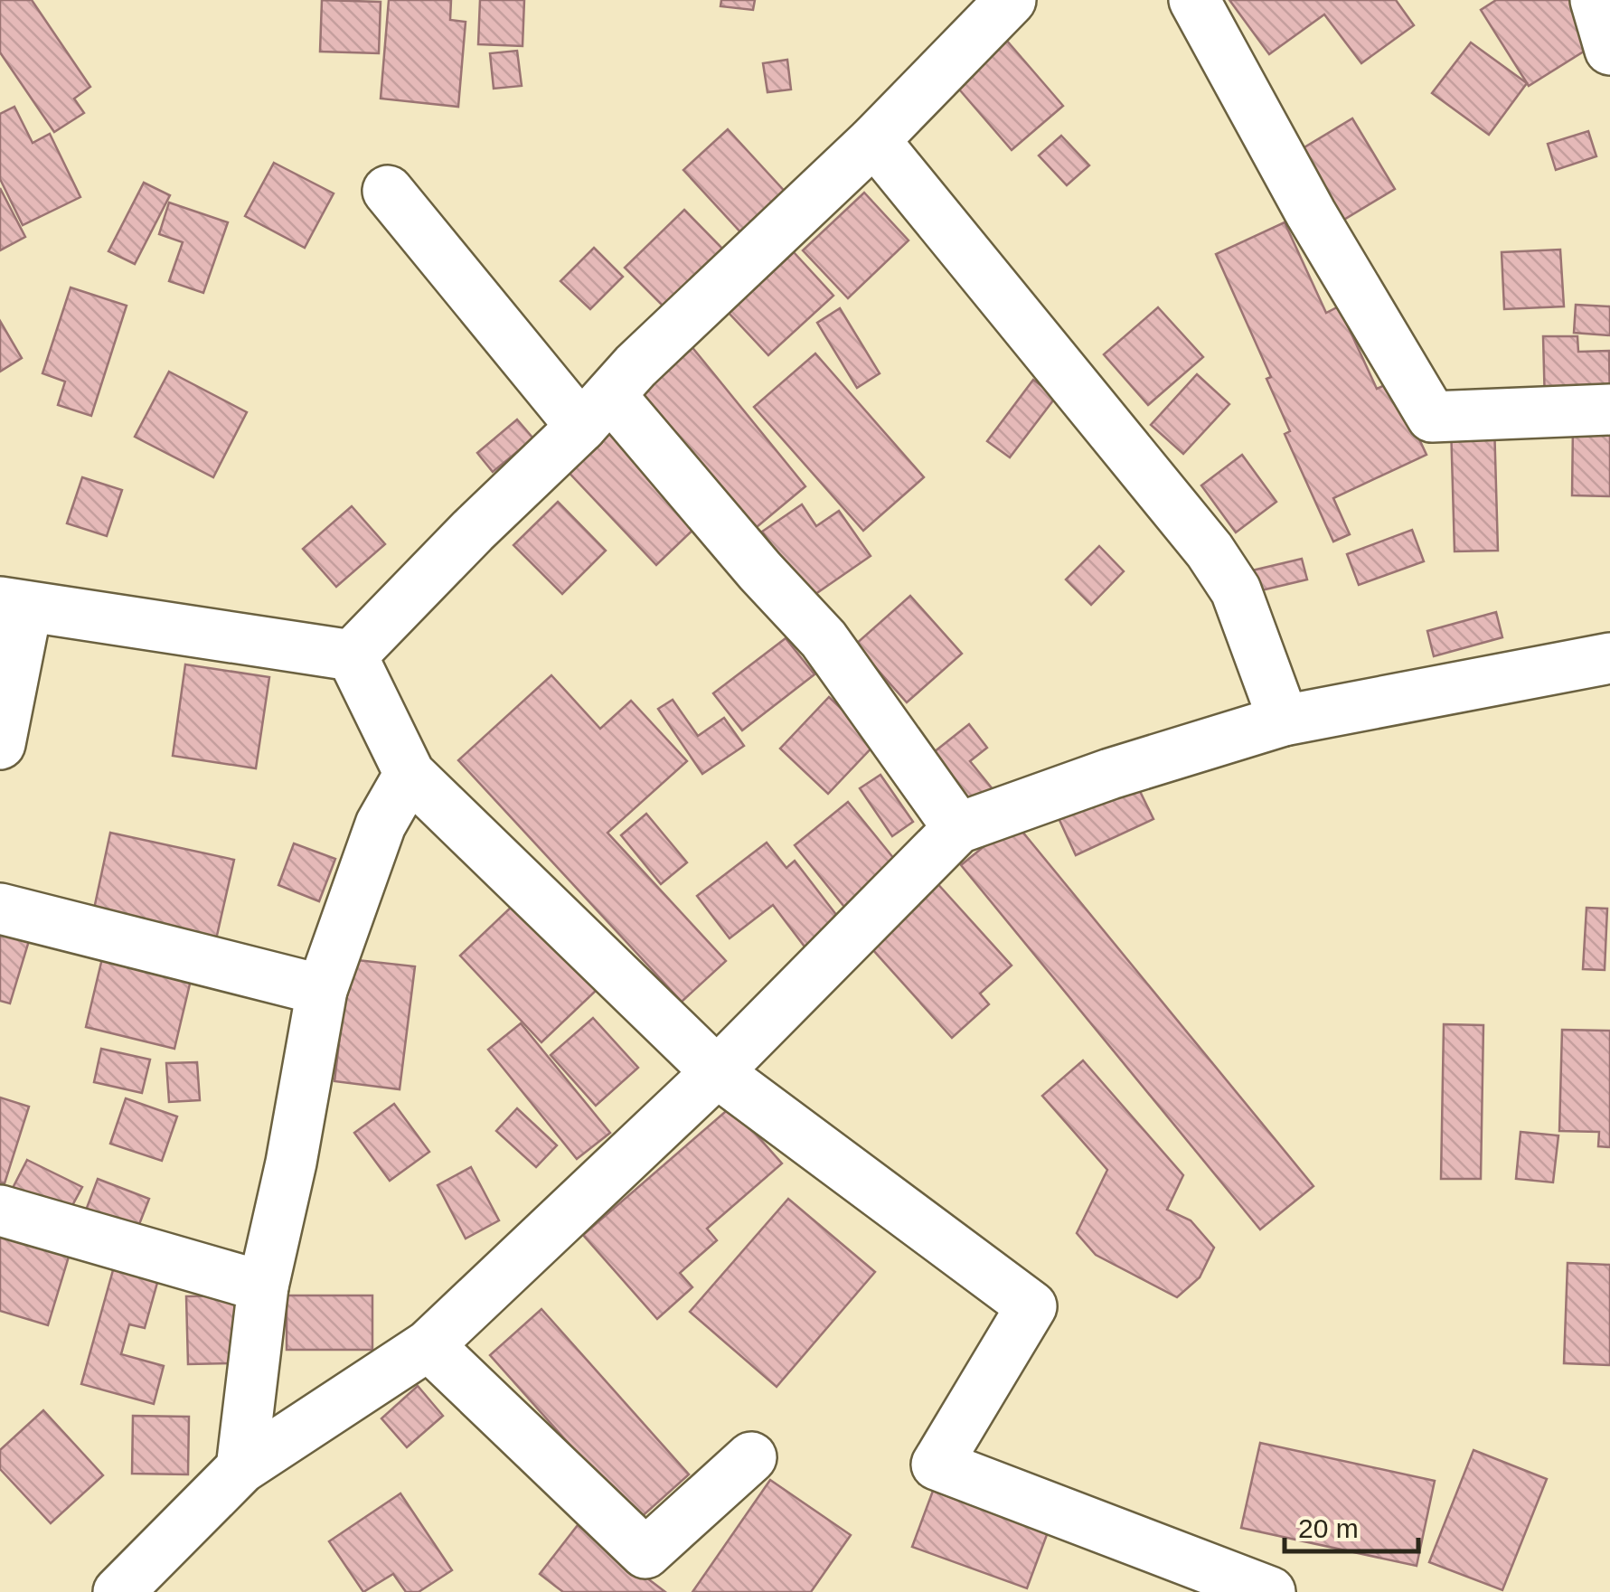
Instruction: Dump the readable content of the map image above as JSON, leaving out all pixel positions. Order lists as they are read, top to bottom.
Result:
{
  "scale_bar": "20 m"
}
